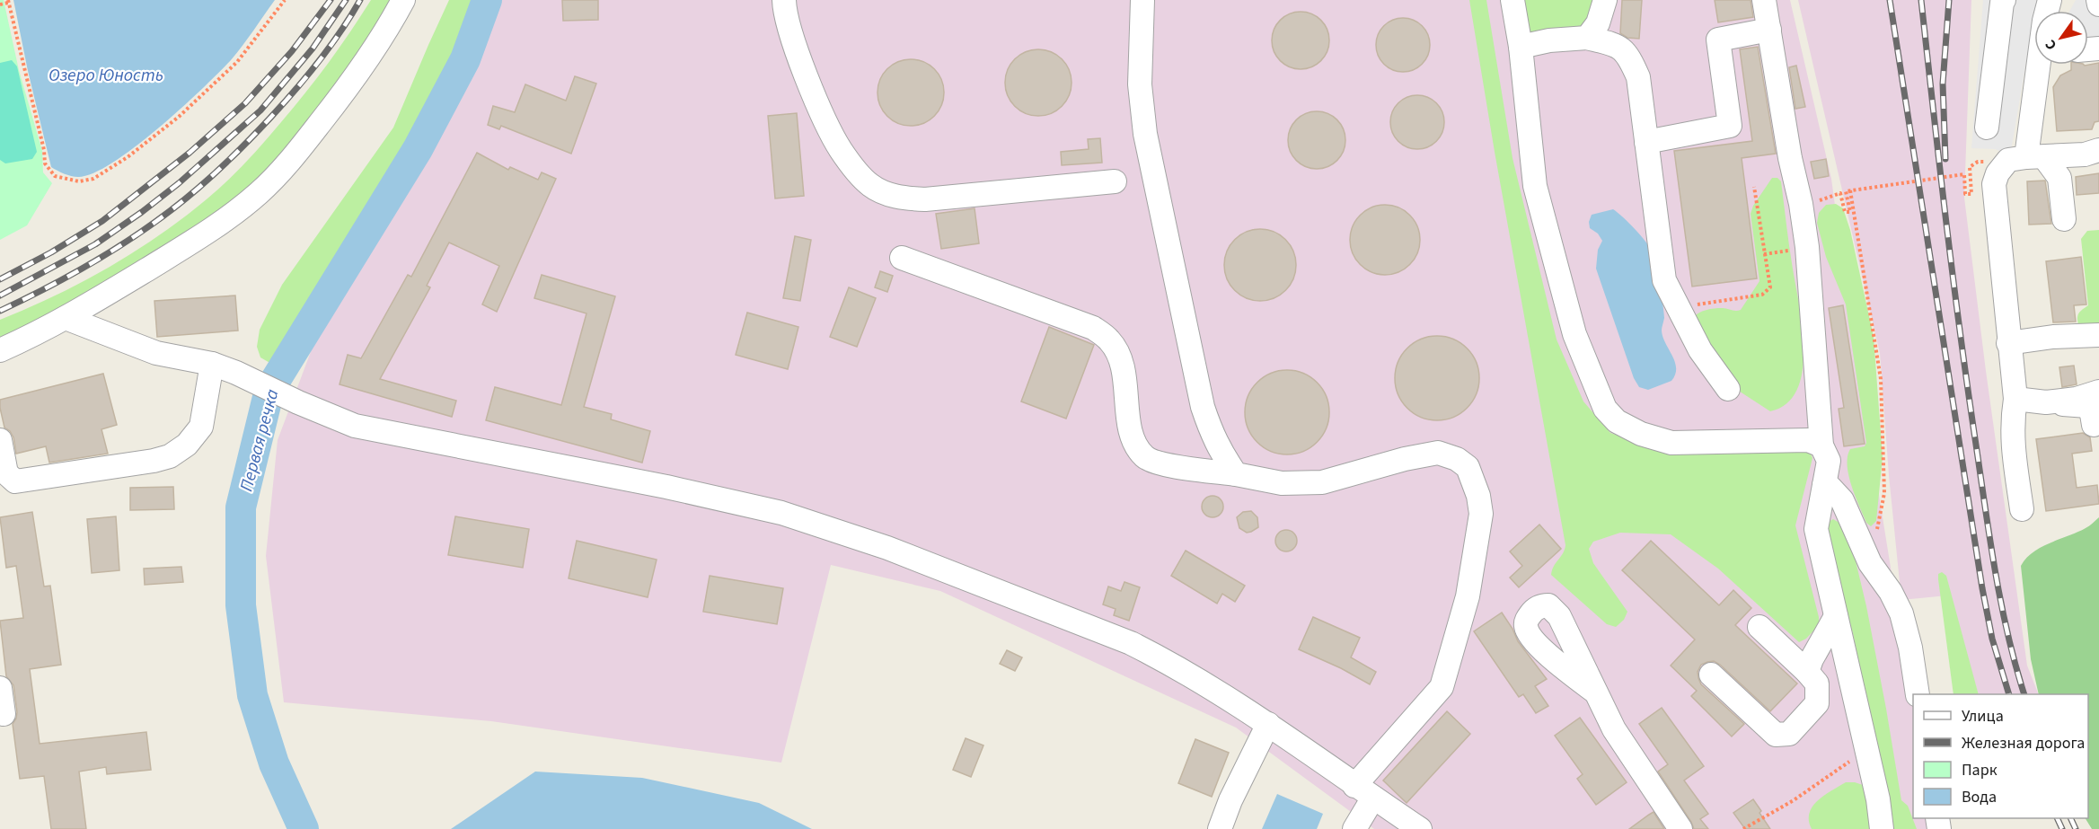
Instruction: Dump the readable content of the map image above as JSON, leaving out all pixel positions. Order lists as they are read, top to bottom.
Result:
{
  "water": ["Озеро Юность", "Первая речка"],
  "legend": [
    "Улица",
    "Железная дорога",
    "Парк",
    "Вода"
  ],
  "north": "bottom left"
}
